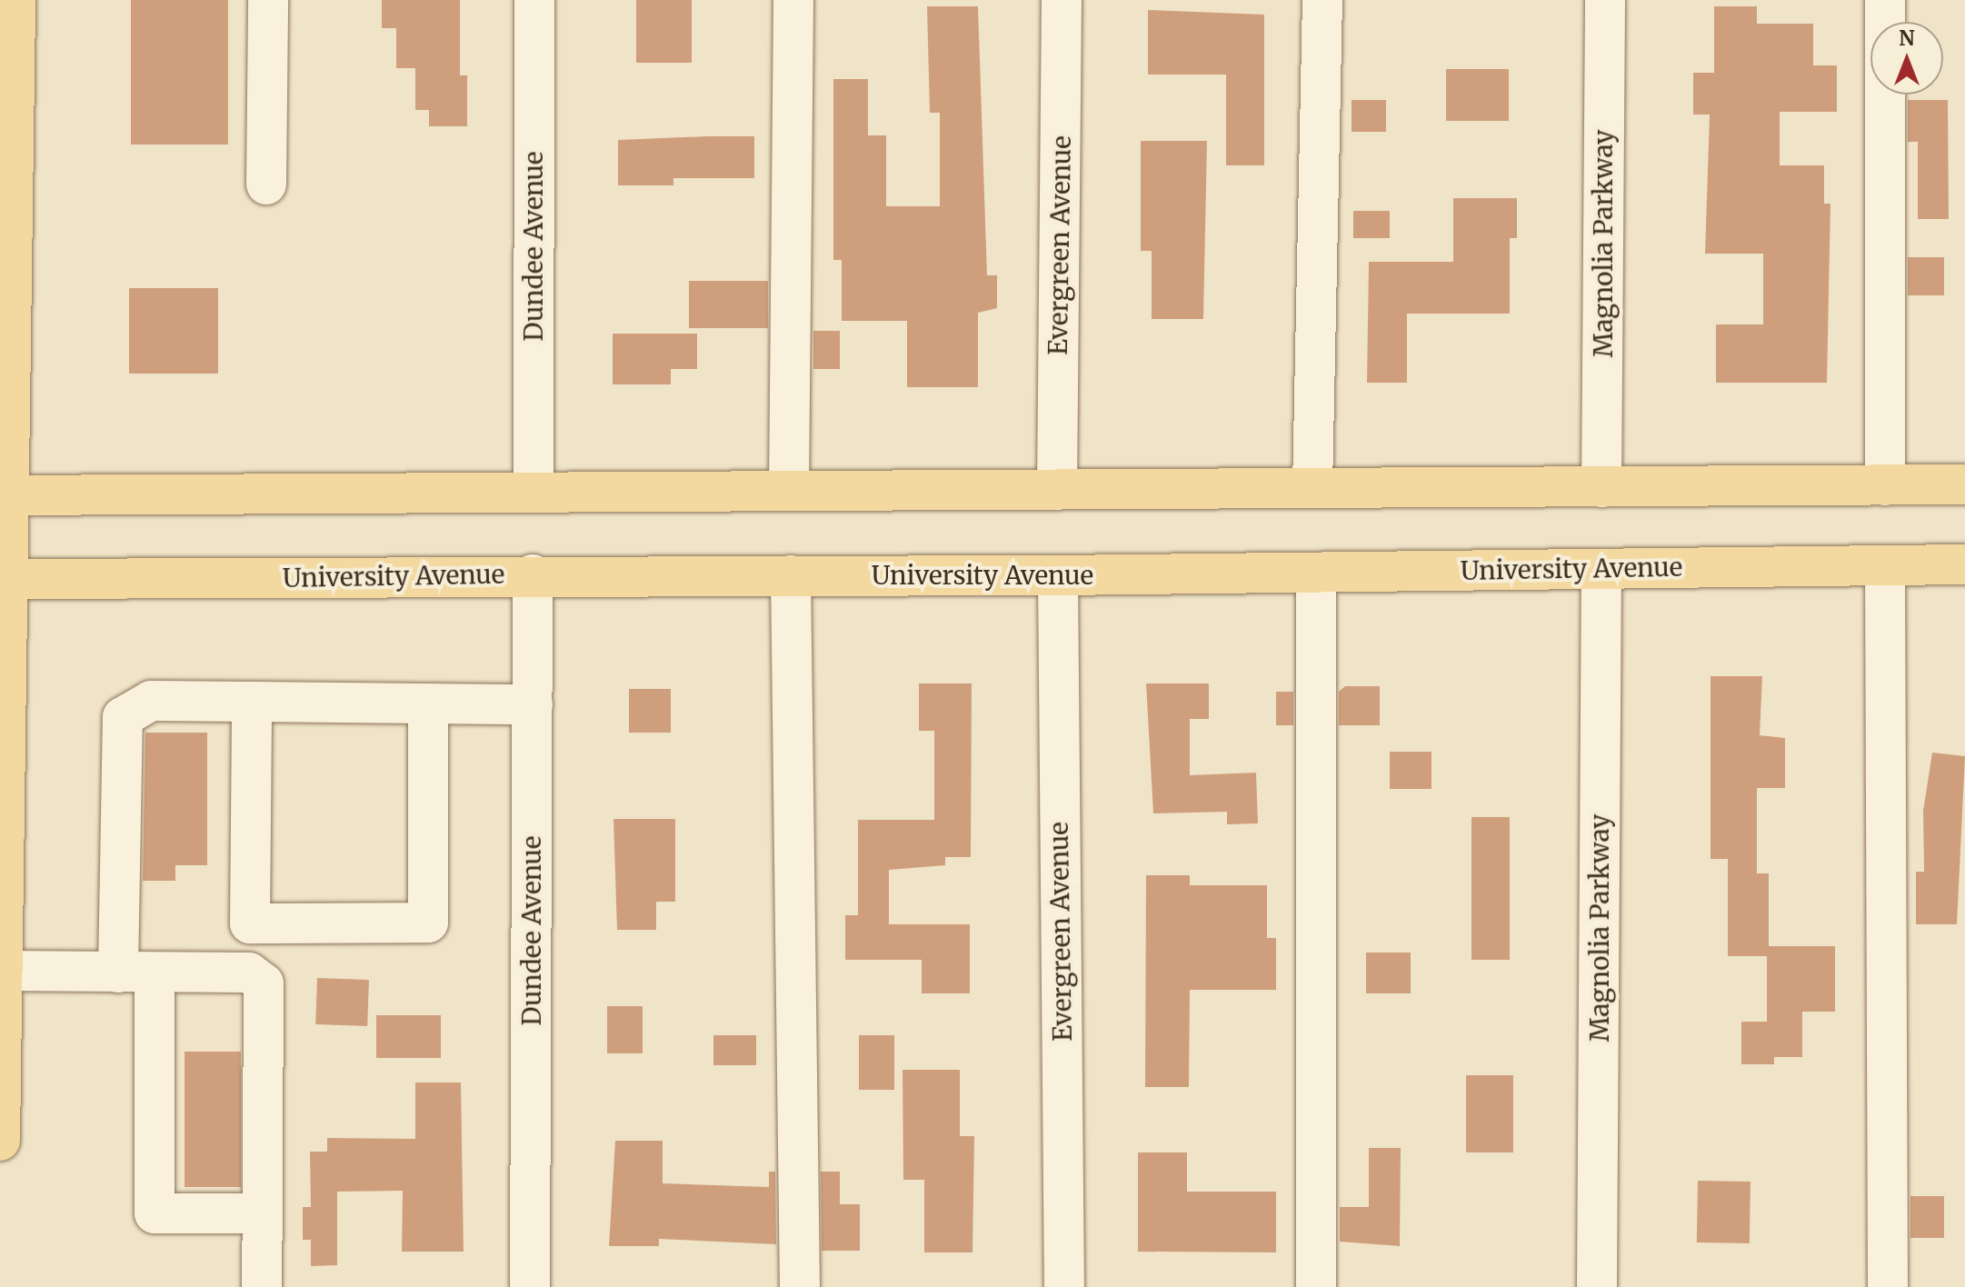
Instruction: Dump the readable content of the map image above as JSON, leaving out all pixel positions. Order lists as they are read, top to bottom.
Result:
{
  "streets": {
    "main road": ["University Avenue"],
    "street": ["Magnolia Parkway", "Evergreen Avenue", "Dundee Avenue"]
  },
  "crossings": [
    ["Magnolia Parkway", "University Avenue"],
    ["Evergreen Avenue", "University Avenue"],
    ["Dundee Avenue", "University Avenue"]
  ],
  "north": "top"
}
